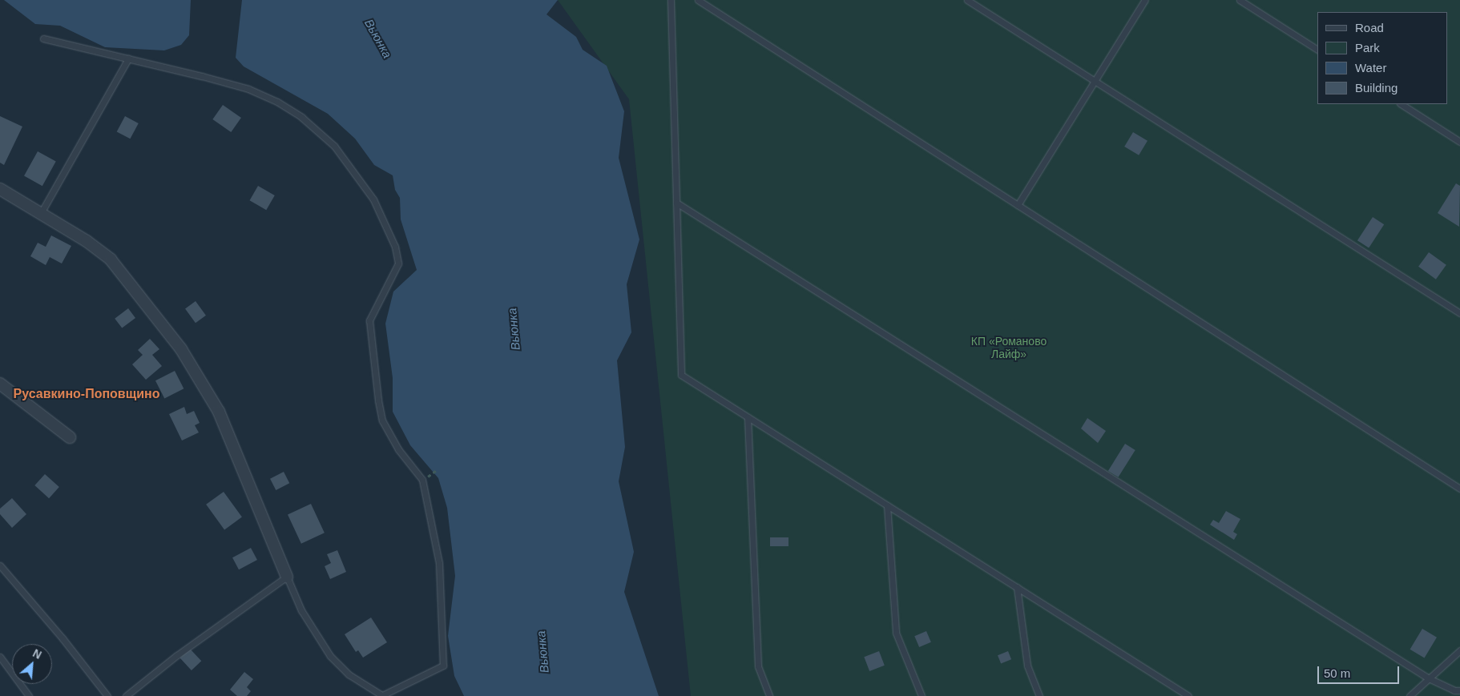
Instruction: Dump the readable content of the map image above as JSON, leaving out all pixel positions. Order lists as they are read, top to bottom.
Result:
{
  "districts": ["Русавкино-Поповщино"],
  "water": ["Вьюнка"],
  "parks": ["КП «Романово Лайф»"],
  "legend": [
    "Road",
    "Park",
    "Water",
    "Building"
  ],
  "scale_bar": "50 m",
  "north": "top right"
}
